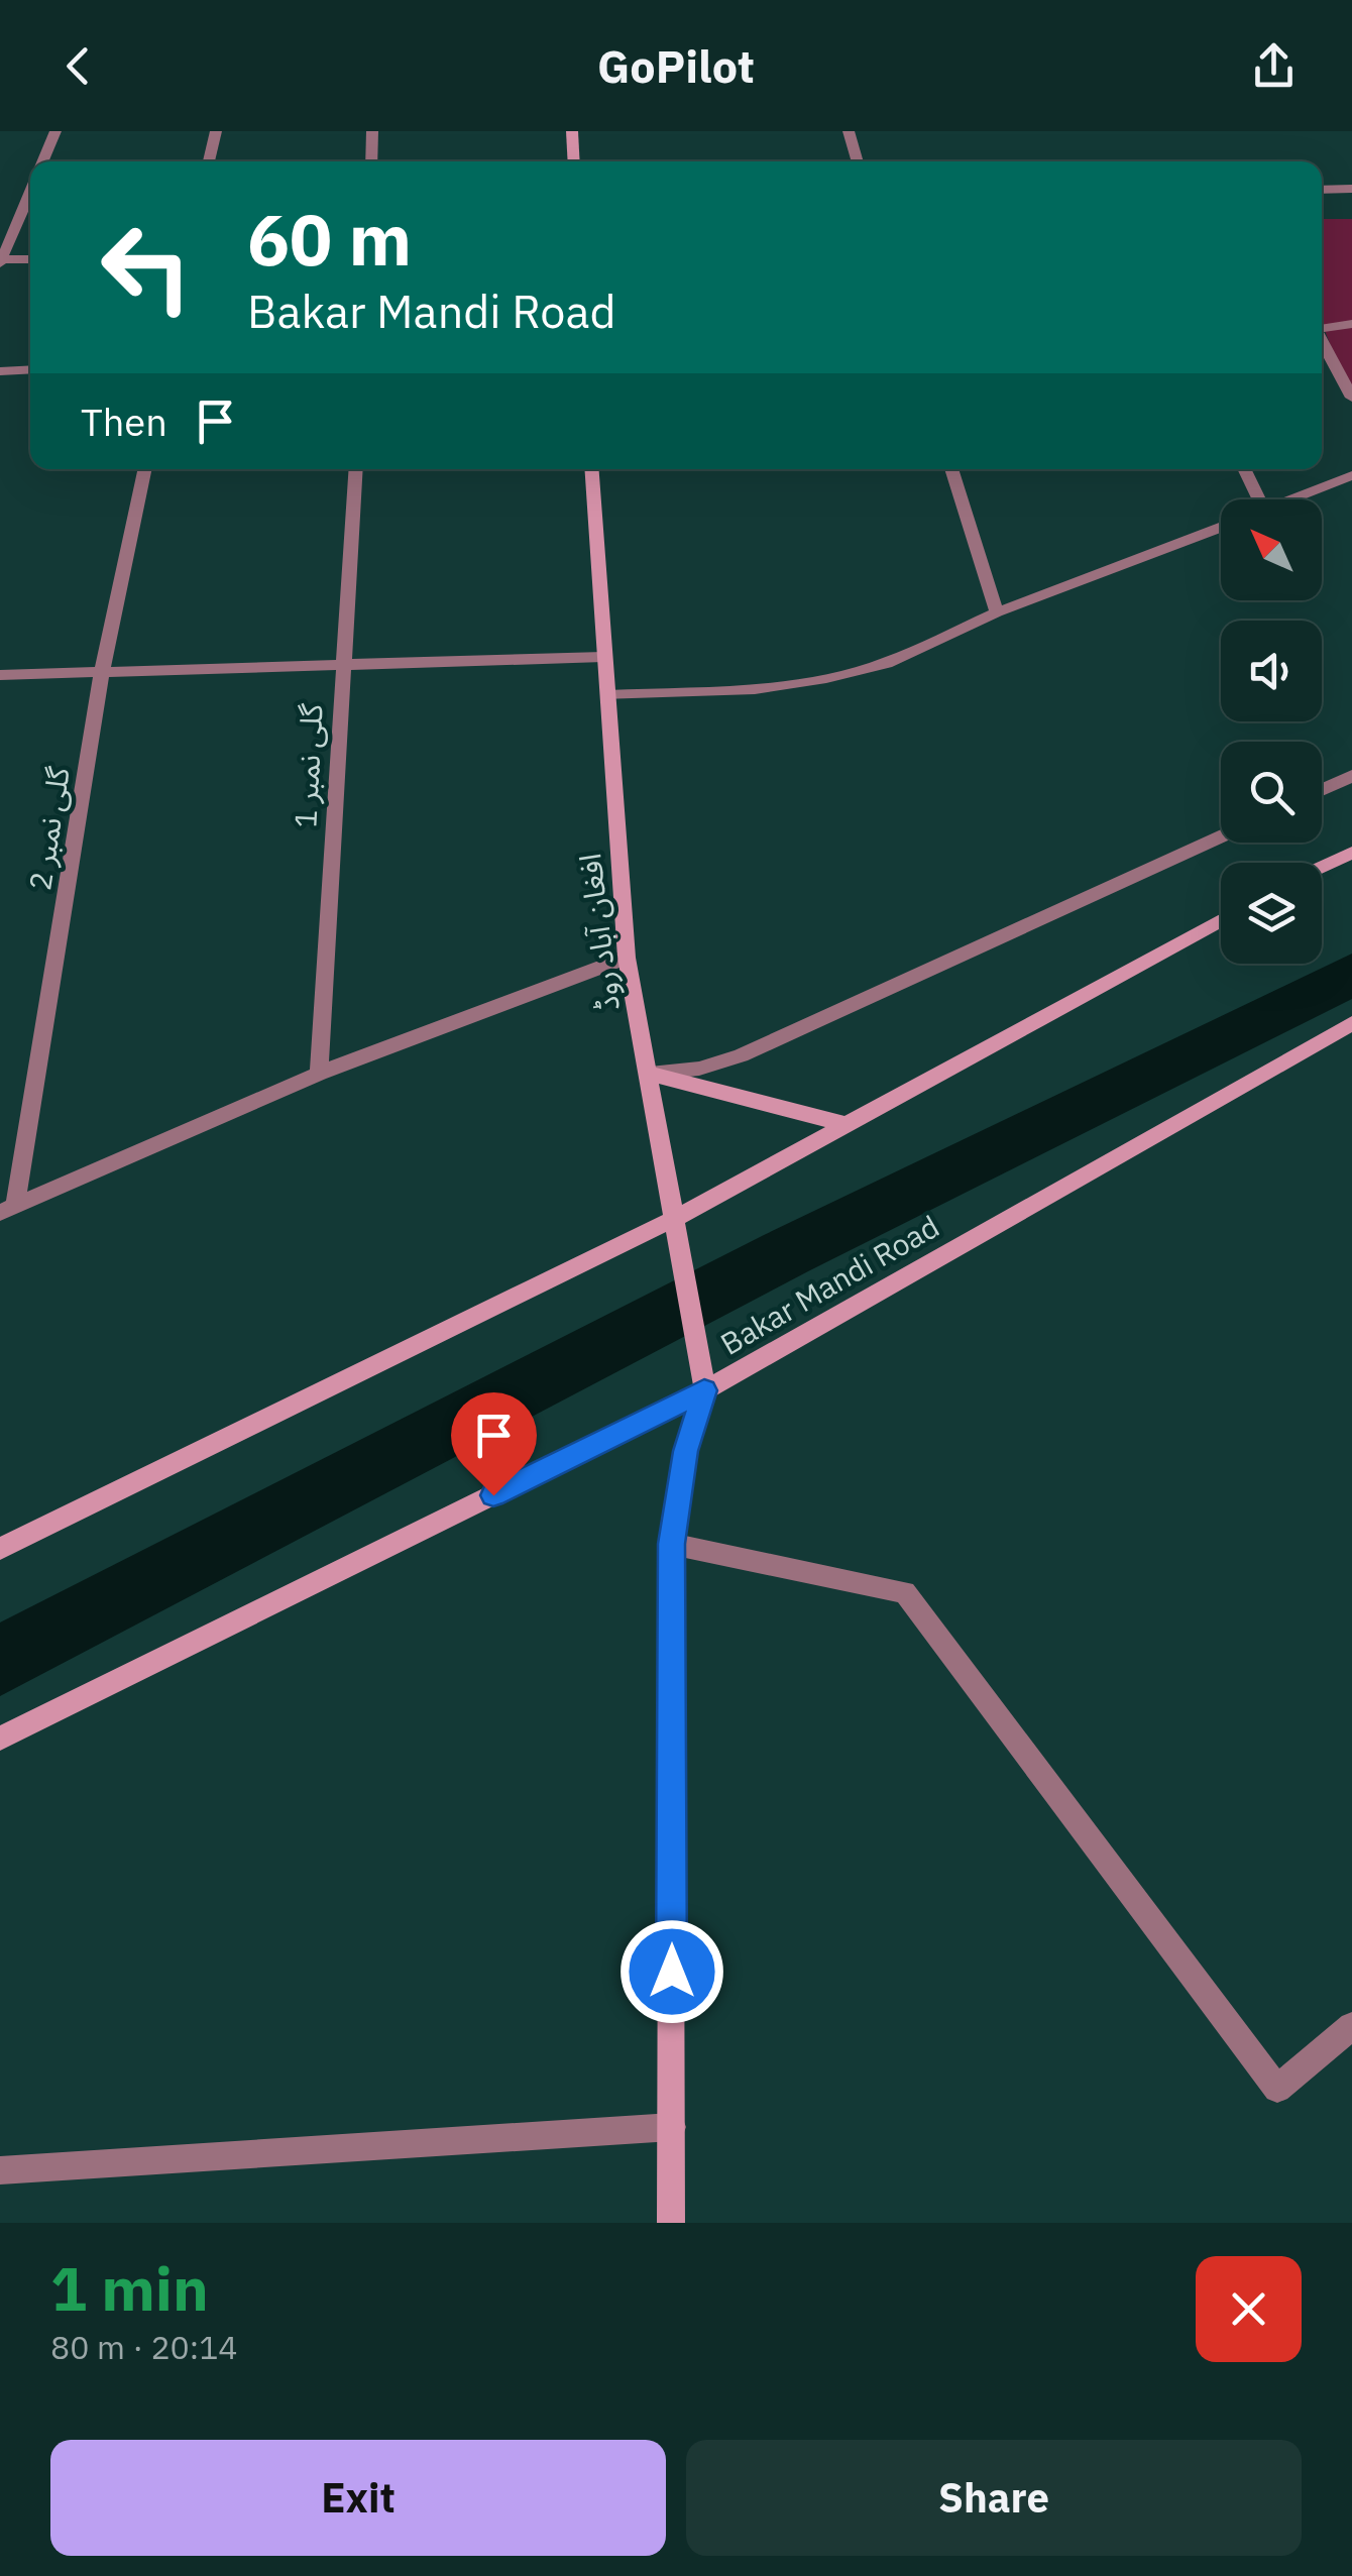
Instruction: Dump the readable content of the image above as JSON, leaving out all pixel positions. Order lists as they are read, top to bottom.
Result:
{
  "streets": {
    "main road": ["افغان آباد روڈ", "Bakar Mandi Road"],
    "street": ["گلی نمبر 1", "گلی نمبر 2"]
  },
  "crossings": [
    ["افغان آباد روڈ", "Bakar Mandi Road"]
  ],
  "north": "top left",
  "page": {
    "header": "GoPilot",
    "turn": ["60 m", "Bakar Mandi Road"],
    "then": "Then",
    "heading": ["1 min", "80 m · 20:14"],
    "buttons": ["Exit", "Share"]
  }
}
